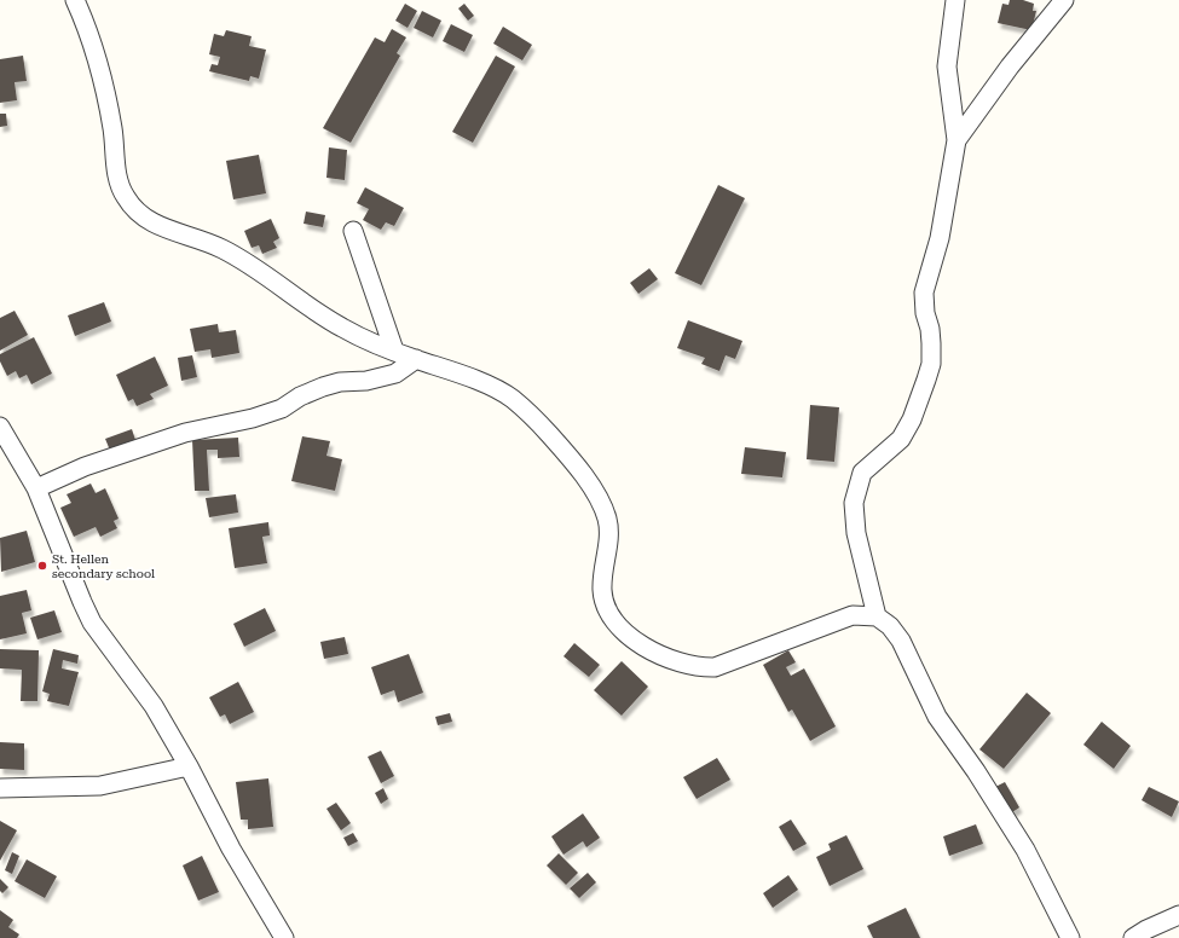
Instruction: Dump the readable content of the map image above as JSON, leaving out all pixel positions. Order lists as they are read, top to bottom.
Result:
{
  "places": ["St. Hellen secondary school"]
}
